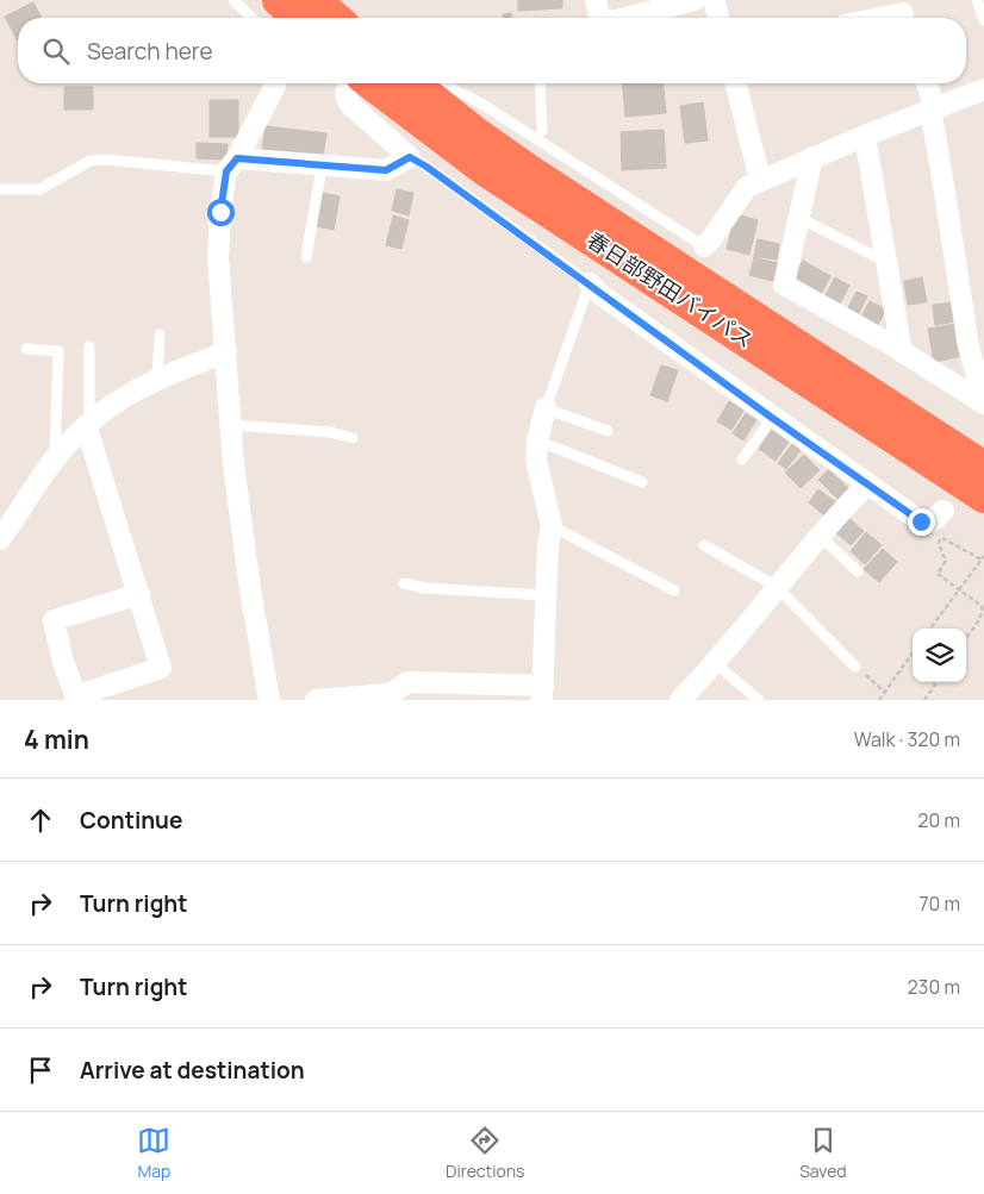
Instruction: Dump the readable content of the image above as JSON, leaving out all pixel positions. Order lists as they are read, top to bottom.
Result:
{
  "streets": {
    "highway": ["春日部野田バイパス"]
  },
  "page": {
    "search": "Search here",
    "heading": ["4 min", "Walk · 320 m"],
    "list": [
      ["Continue", "20 m"],
      ["Turn right", "70 m"],
      ["Turn right", "230 m"],
      "Arrive at destination"
    ],
    "nav": ["Map", "Directions", "Saved"]
  }
}
